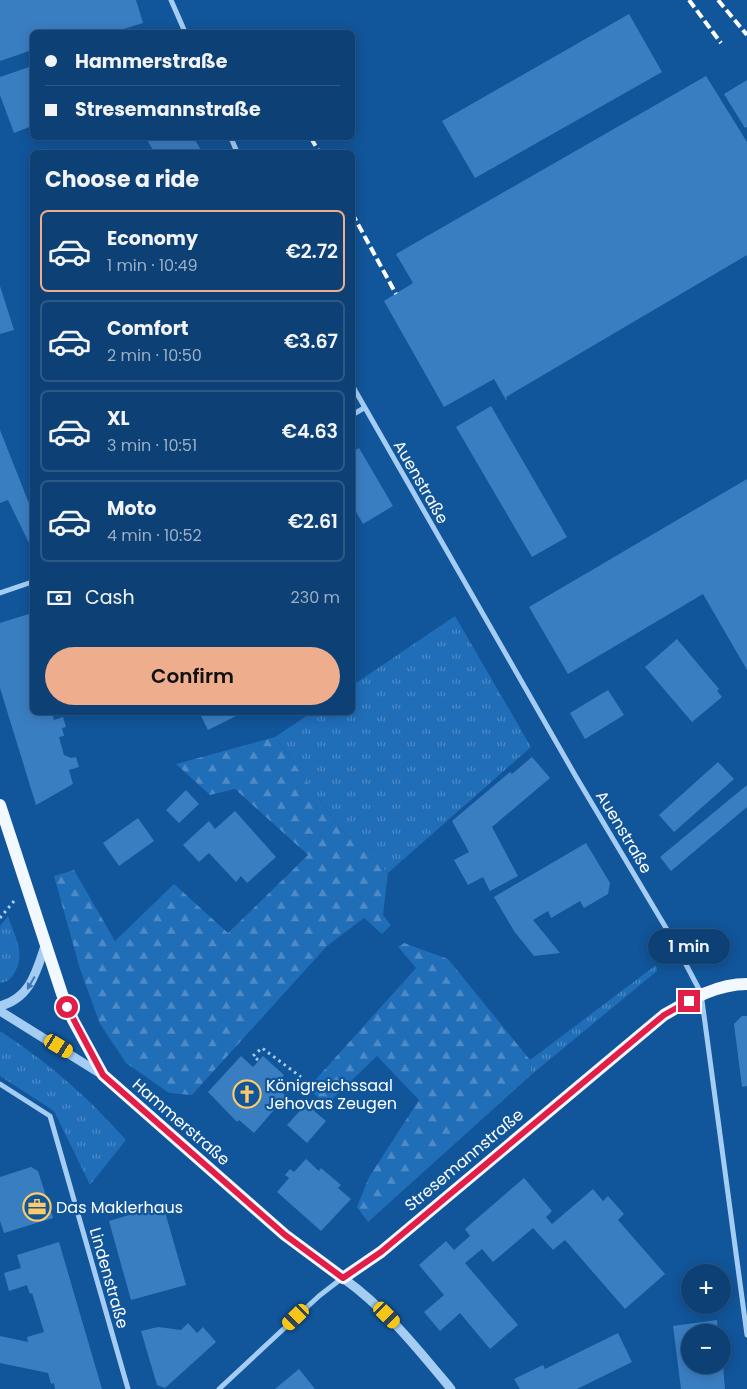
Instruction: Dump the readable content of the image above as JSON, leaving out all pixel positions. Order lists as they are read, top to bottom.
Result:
{
  "streets": {
    "main road": ["Hammerstraße", "Stresemannstraße"],
    "street": ["Auenstraße", "Lindenstraße"]
  },
  "crossings": [
    ["Auenstraße", "Stresemannstraße"],
    ["Hammerstraße", "Stresemannstraße"]
  ],
  "places": {
    "church": ["Königreichssaal Jehovas Zeugen"],
    "office": ["Das Maklerhaus"]
  },
  "page": {
    "banner": ["Hammerstraße", "Stresemannstraße"],
    "heading": "Choose a ride",
    "list": [
      {
        "name": "Economy",
        "note": "1 min · 10:49",
        "value": "€2.72"
      },
      {
        "name": "Comfort",
        "note": "2 min · 10:50",
        "value": "€3.67"
      },
      {
        "name": "XL",
        "note": "3 min · 10:51",
        "value": "€4.63"
      },
      {
        "name": "Moto",
        "note": "4 min · 10:52",
        "value": "€2.61"
      }
    ],
    "pay": ["Cash", "230 m"],
    "buttons": "Confirm",
    "bubble": "1 min",
    "map_buttons": ["+", "−"]
  }
}
